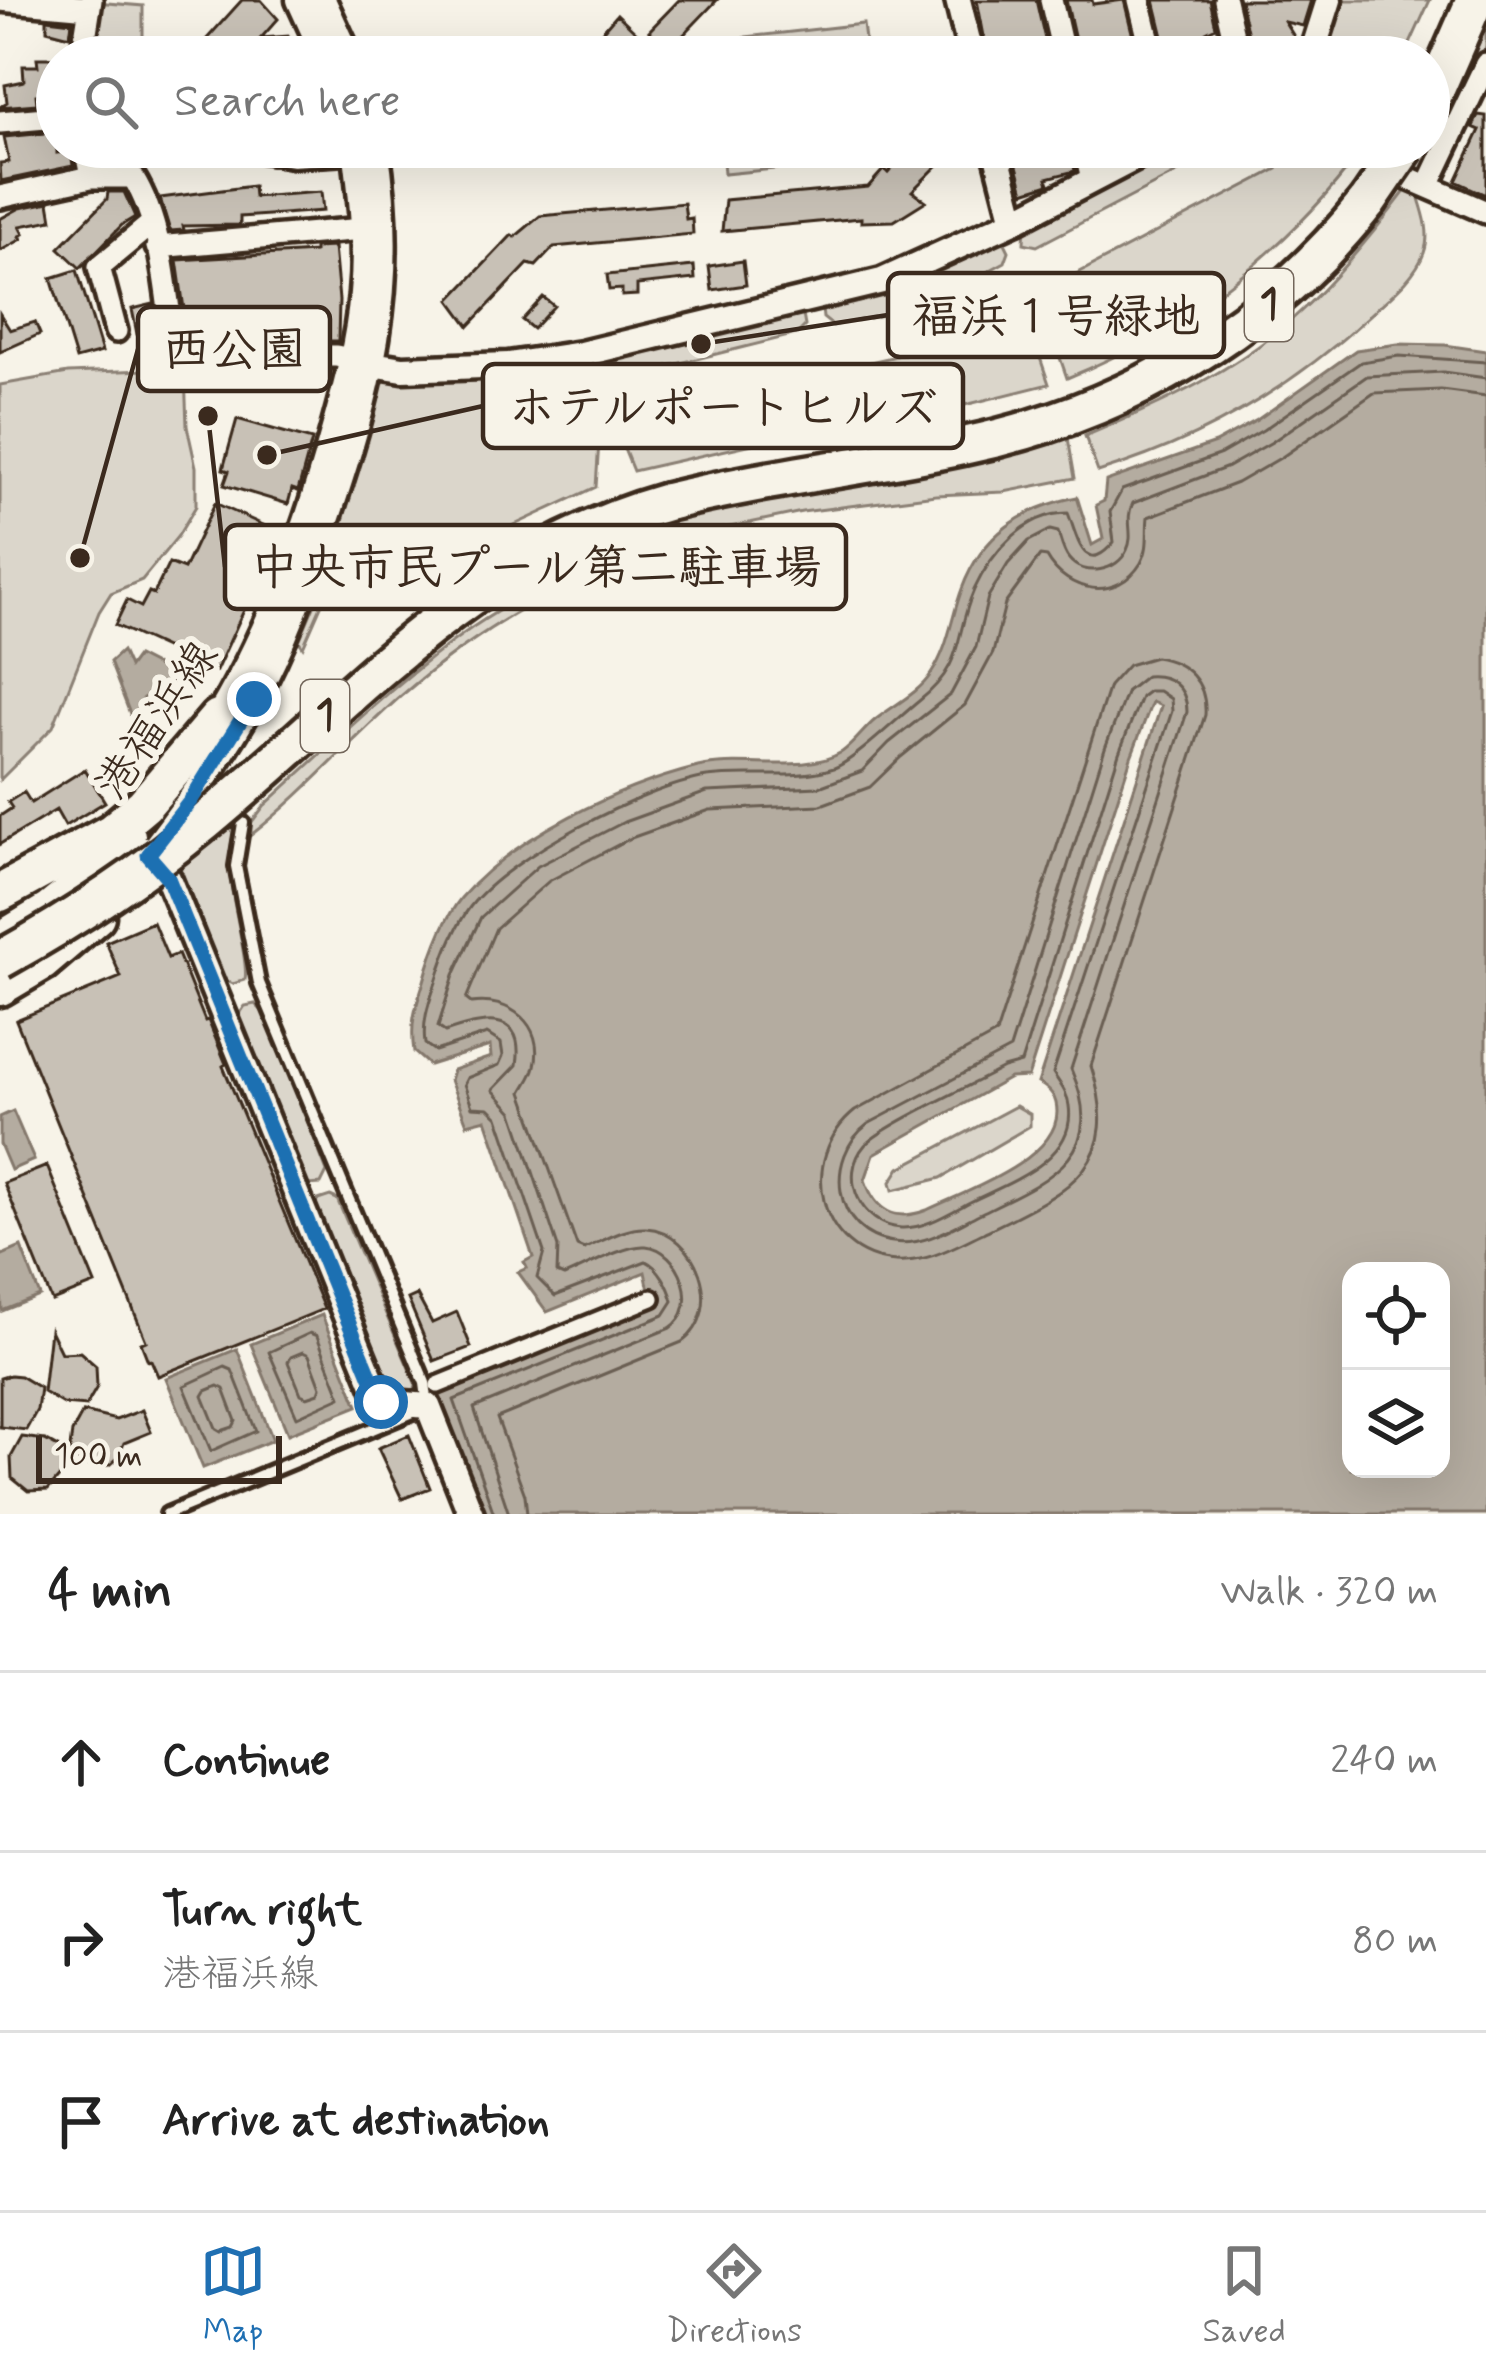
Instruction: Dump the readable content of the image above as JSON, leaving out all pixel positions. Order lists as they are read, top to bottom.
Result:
{
  "streets": {
    "highway": ["1"],
    "street": ["港福浜線"]
  },
  "crossings": [
    ["1", "港福浜線"]
  ],
  "places": [
    "福浜１号緑地",
    "中央市民プール第二駐車場",
    "ホテルポートヒルズ",
    "西公園"
  ],
  "scale_bar": "100 m",
  "page": {
    "search": "Search here",
    "scale": "100 m",
    "heading": ["4 min", "Walk · 320 m"],
    "list": [
      ["Continue", "240 m"],
      ["Turn right", "港福浜線", "80 m"],
      "Arrive at destination"
    ],
    "nav": ["Map", "Directions", "Saved"]
  }
}
